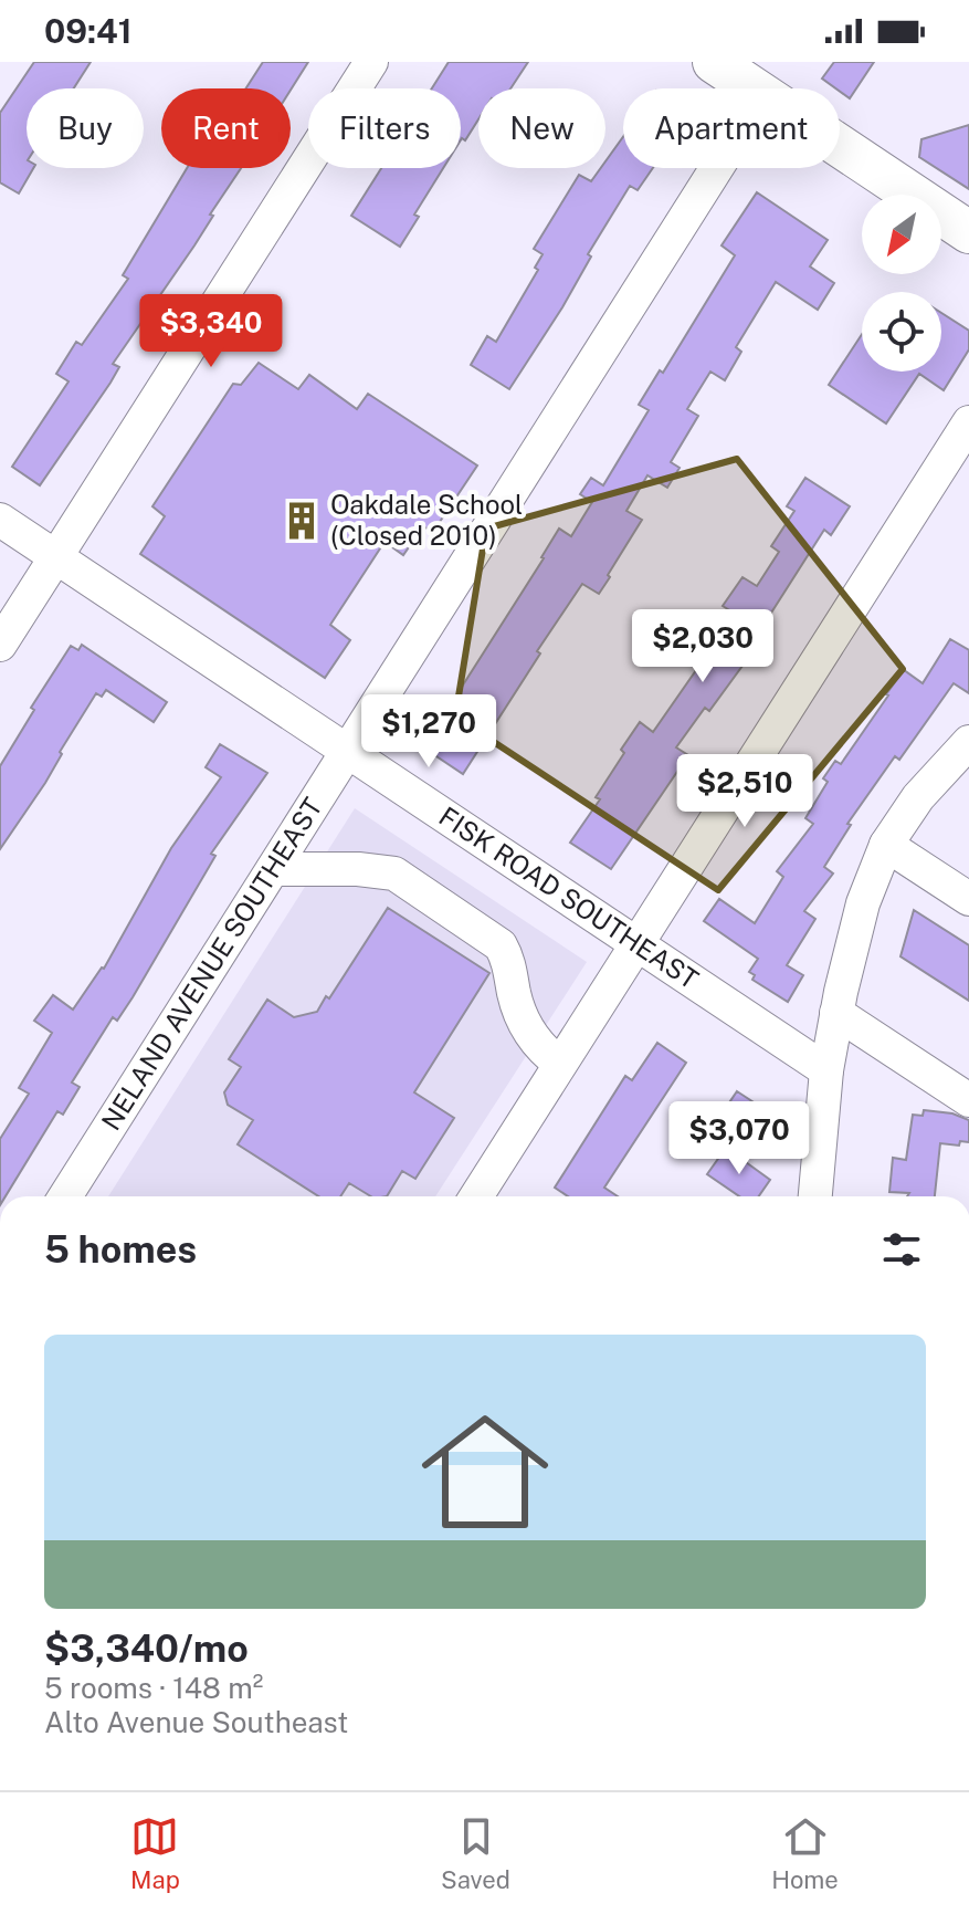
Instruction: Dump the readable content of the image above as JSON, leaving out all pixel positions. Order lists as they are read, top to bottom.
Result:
{
  "streets": {
    "street": ["FISK ROAD SOUTHEAST", "NELAND AVENUE SOUTHEAST"]
  },
  "crossings": [
    ["FISK ROAD SOUTHEAST", "NELAND AVENUE SOUTHEAST"]
  ],
  "places": {
    "building": ["Oakdale School (Closed 2010)"]
  },
  "north": "bottom left",
  "page": {
    "status": "09:41",
    "chip": [
      "Buy",
      "Rent",
      "Filters",
      "New",
      "Apartment"
    ],
    "price": [
      "$3,340",
      "$2,030",
      "$1,270",
      "$2,510",
      "$3,070"
    ],
    "heading": "5 homes",
    "list": [
      {
        "name": "$3,340/mo",
        "note": "5 rooms · 148 m² · Alto Avenue Southeast"
      }
    ],
    "tabs": ["Map", "Saved", "Home"]
  }
}
